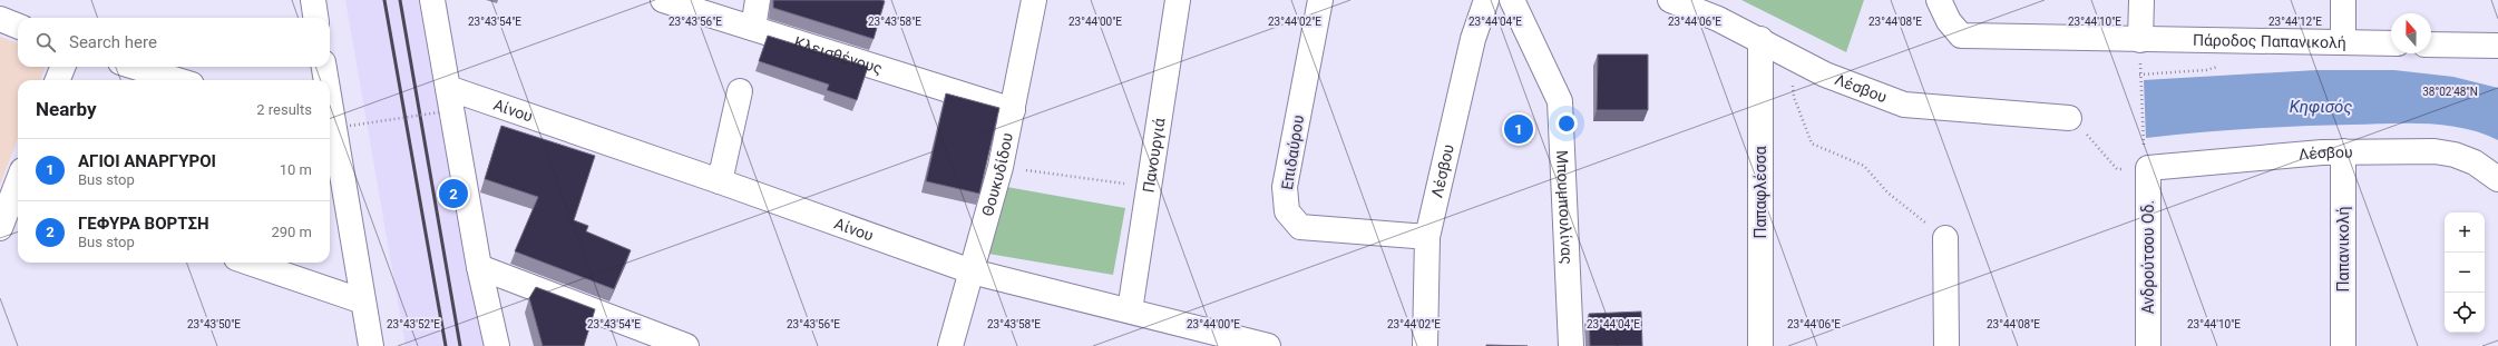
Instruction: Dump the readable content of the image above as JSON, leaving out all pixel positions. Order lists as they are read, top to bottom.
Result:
{
  "streets": {
    "street": [
      "Πάροδος Παπανικολή",
      "Κλεισθένους",
      "Λέσβου",
      "Αίνου",
      "Επιδαύρου",
      "Πανουργιά",
      "Θουκυδίδου",
      "Παπαφλέσσα",
      "Μπουμπουλίνας",
      "Παπανικολή",
      "Ανδρούτσου Οδ."
    ]
  },
  "crossings": [
    ["Κλεισθένους", "Θουκυδίδου"],
    ["Λέσβου", "Επιδαύρου"],
    ["Λέσβου", "Παπαφλέσσα"],
    ["Λέσβου", "Παπανικολή"],
    ["Λέσβου", "Ανδρούτσου Οδ."],
    ["Αίνου", "Πανουργιά"],
    ["Αίνου", "Θουκυδίδου"]
  ],
  "water": ["Κηφισός"],
  "north": "top",
  "page": {
    "search": "Search here",
    "heading": ["Nearby", "2 results"],
    "pins": ["1", "2"],
    "list": [
      {
        "mark": "1",
        "name": "ΑΓΙΟΙ ΑΝΑΡΓΥΡΟΙ",
        "note": "Bus stop",
        "value": "10 m"
      },
      {
        "mark": "2",
        "name": "ΓΕΦΥΡΑ ΒΟΡΤΣΗ",
        "note": "Bus stop",
        "value": "290 m"
      }
    ],
    "map_buttons": ["+", "−"]
  },
  "coordinates": [
    "23°43'54\"E",
    "23°43'56\"E",
    "23°43'58\"E",
    "23°44'00\"E",
    "23°44'02\"E",
    "23°44'04\"E",
    "23°44'06\"E",
    "23°44'08\"E",
    "23°44'10\"E",
    "23°44'12\"E",
    "38°02'48\"N",
    "23°43'50\"E",
    "23°43'52\"E"
  ]
}
